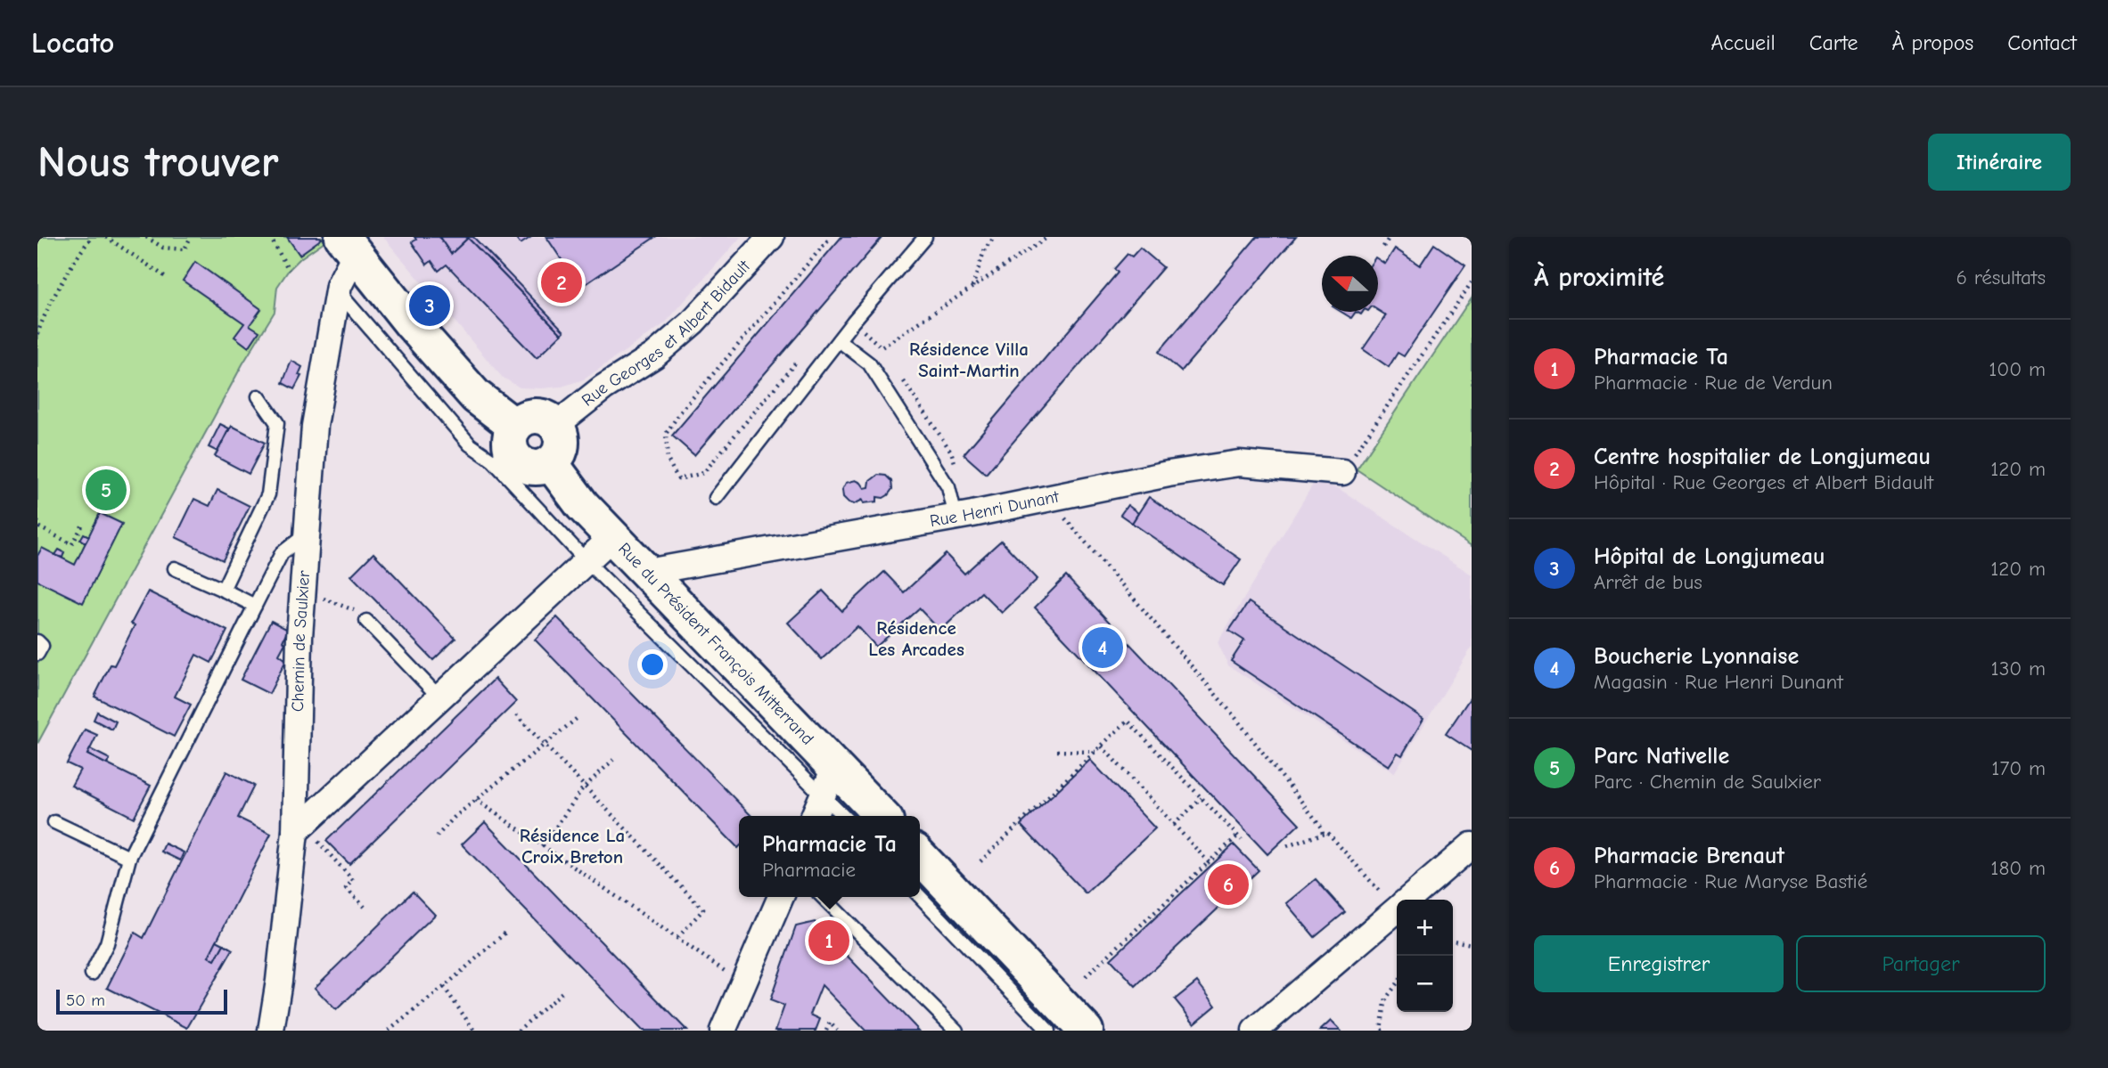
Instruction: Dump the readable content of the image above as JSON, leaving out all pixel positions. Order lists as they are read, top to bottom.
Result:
{
  "streets": {
    "main road": ["Rue du Président François Mitterrand"],
    "street": ["Rue Georges et Albert Bidault", "Rue Henri Dunant", "Chemin de Saulxier"]
  },
  "crossings": [
    ["Rue Georges et Albert Bidault", "Rue du Président François Mitterrand"],
    ["Rue Henri Dunant", "Rue du Président François Mitterrand"]
  ],
  "districts": ["Résidence Villa Saint-Martin", "Résidence Les Arcades", "Résidence La Croix Breton"],
  "scale_bar": "50 m",
  "north": "left",
  "page": {
    "header": "Locato",
    "nav": [
      "Accueil",
      "Carte",
      "À propos",
      "Contact"
    ],
    "buttons": [
      "Itinéraire",
      ["Enregistrer", "Partager"]
    ],
    "title": "Nous trouver",
    "heading": ["À proximité", "6 résultats"],
    "pins": [
      "2",
      "3",
      "5",
      "4",
      "6",
      "1"
    ],
    "list": [
      {
        "mark": "1",
        "name": "Pharmacie Ta",
        "note": "Pharmacie · Rue de Verdun",
        "value": "100 m"
      },
      {
        "mark": "2",
        "name": "Centre hospitalier de Longjumeau",
        "note": "Hôpital · Rue Georges et Albert Bidault",
        "value": "120 m"
      },
      {
        "mark": "3",
        "name": "Hôpital de Longjumeau",
        "note": "Arrêt de bus",
        "value": "120 m"
      },
      {
        "mark": "4",
        "name": "Boucherie Lyonnaise",
        "note": "Magasin · Rue Henri Dunant",
        "value": "130 m"
      },
      {
        "mark": "5",
        "name": "Parc Nativelle",
        "note": "Parc · Chemin de Saulxier",
        "value": "170 m"
      },
      {
        "mark": "6",
        "name": "Pharmacie Brenaut",
        "note": "Pharmacie · Rue Maryse Bastié",
        "value": "180 m"
      }
    ],
    "popup": ["Pharmacie Ta", "Pharmacie"],
    "map_buttons": ["+", "−"],
    "scale": "50 m"
  }
}
